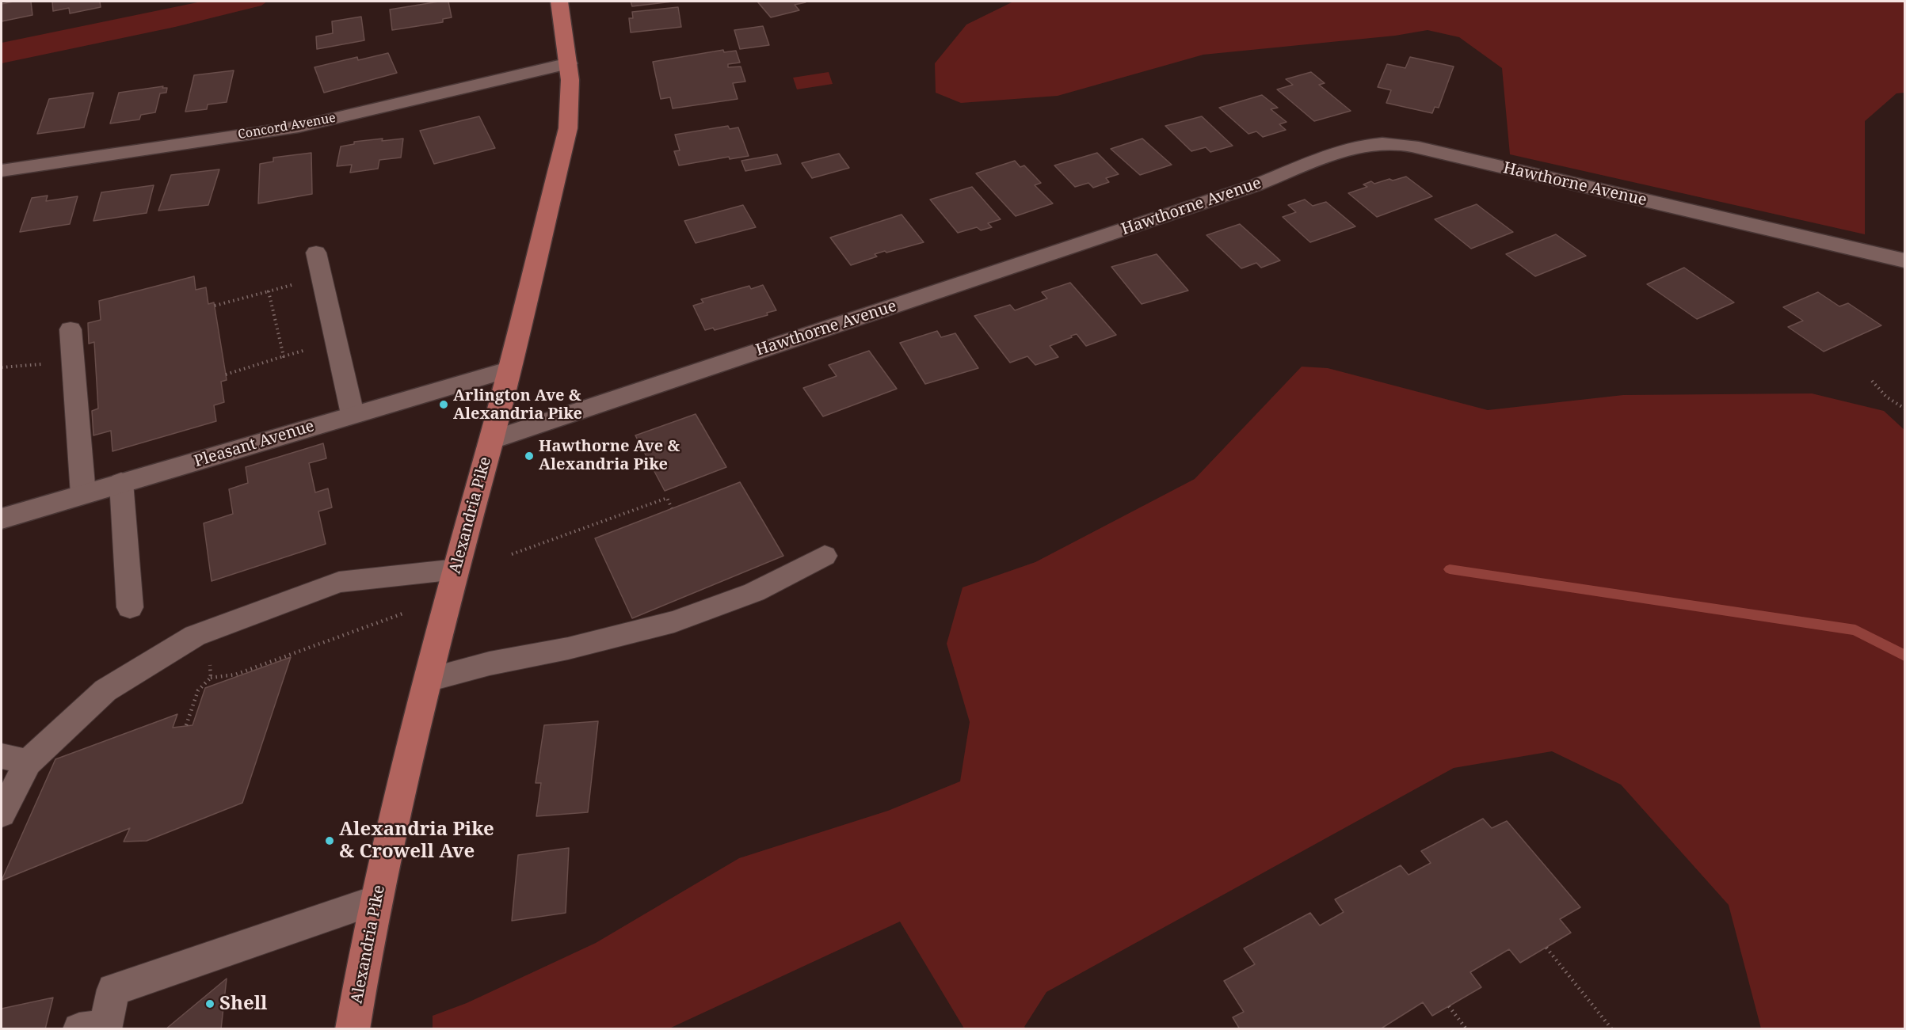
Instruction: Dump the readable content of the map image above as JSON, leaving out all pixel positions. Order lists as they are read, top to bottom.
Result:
{
  "streets": {
    "main road": ["Alexandria Pike"],
    "street": ["Concord Avenue", "Hawthorne Avenue", "Pleasant Avenue"]
  },
  "crossings": [
    ["Concord Avenue", "Alexandria Pike"],
    ["Hawthorne Avenue", "Alexandria Pike"],
    ["Pleasant Avenue", "Alexandria Pike"]
  ],
  "places": [
    "Arlington Ave & Alexandria Pike",
    "Hawthorne Ave & Alexandria Pike",
    "Alexandria Pike & Crowell Ave",
    "Shell"
  ]
}
